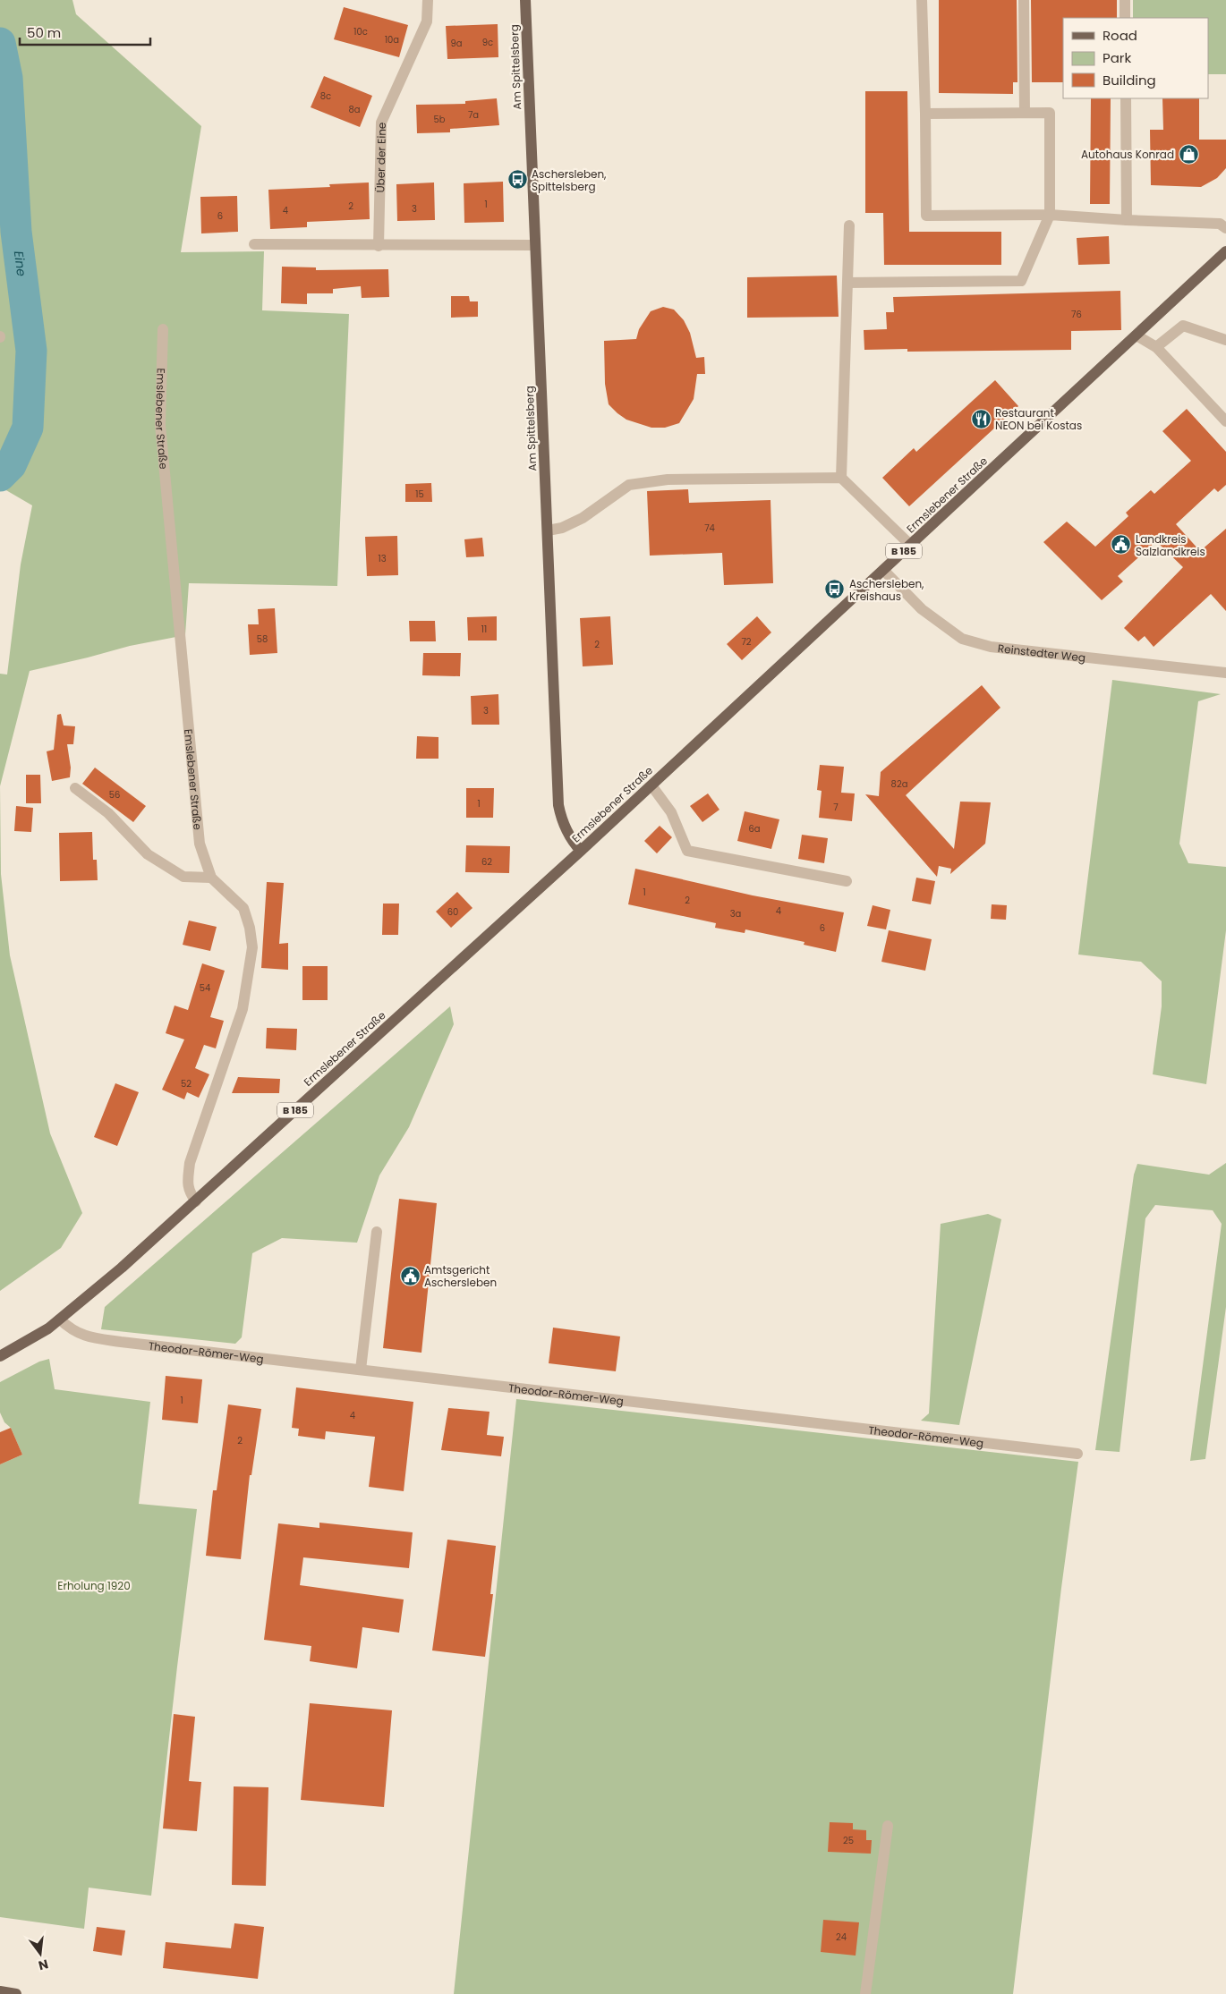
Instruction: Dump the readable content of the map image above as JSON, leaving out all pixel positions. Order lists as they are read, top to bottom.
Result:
{
  "streets": {
    "main road": ["Am Spittelsberg", "Ermslebener Straße", "B 185"],
    "street": [
      "Über der Eine",
      "Emslebener Straße",
      "Reinstedter Weg",
      "Theodor-Römer-Weg"
    ]
  },
  "crossings": [
    ["Am Spittelsberg", "Ermslebener Straße"],
    ["Emslebener Straße", "Ermslebener Straße"],
    ["Ermslebener Straße", "Reinstedter Weg"],
    ["Ermslebener Straße", "Theodor-Römer-Weg"]
  ],
  "water": ["Eine"],
  "parks": ["Erholung 1920"],
  "places": {
    "shop": ["Autohaus Konrad"],
    "bus stop": ["Aschersleben, Spittelsberg", "Aschersleben, Kreishaus"],
    "restaurant": ["Restaurant NEON bei Kostas"],
    "public building": ["Landkreis Salzlandkreis", "Amtsgericht Aschersleben"]
  },
  "house_numbers": [
    "10c",
    "10a",
    "9c",
    "9a",
    "8c",
    "8a",
    "7a",
    "5b",
    "1",
    "2",
    "3",
    "4",
    "6",
    "76",
    "15",
    "74",
    "13",
    "11",
    "58",
    "72",
    "2",
    "3",
    "82a",
    "56",
    "1",
    "7",
    "6a",
    "62",
    "1",
    "2",
    "4",
    "60",
    "3a",
    "6",
    "54",
    "52",
    "1",
    "4",
    "2",
    "25",
    "24"
  ],
  "legend": ["Road", "Park", "Building"],
  "scale_bar": "50 m",
  "north": "bottom"
}
